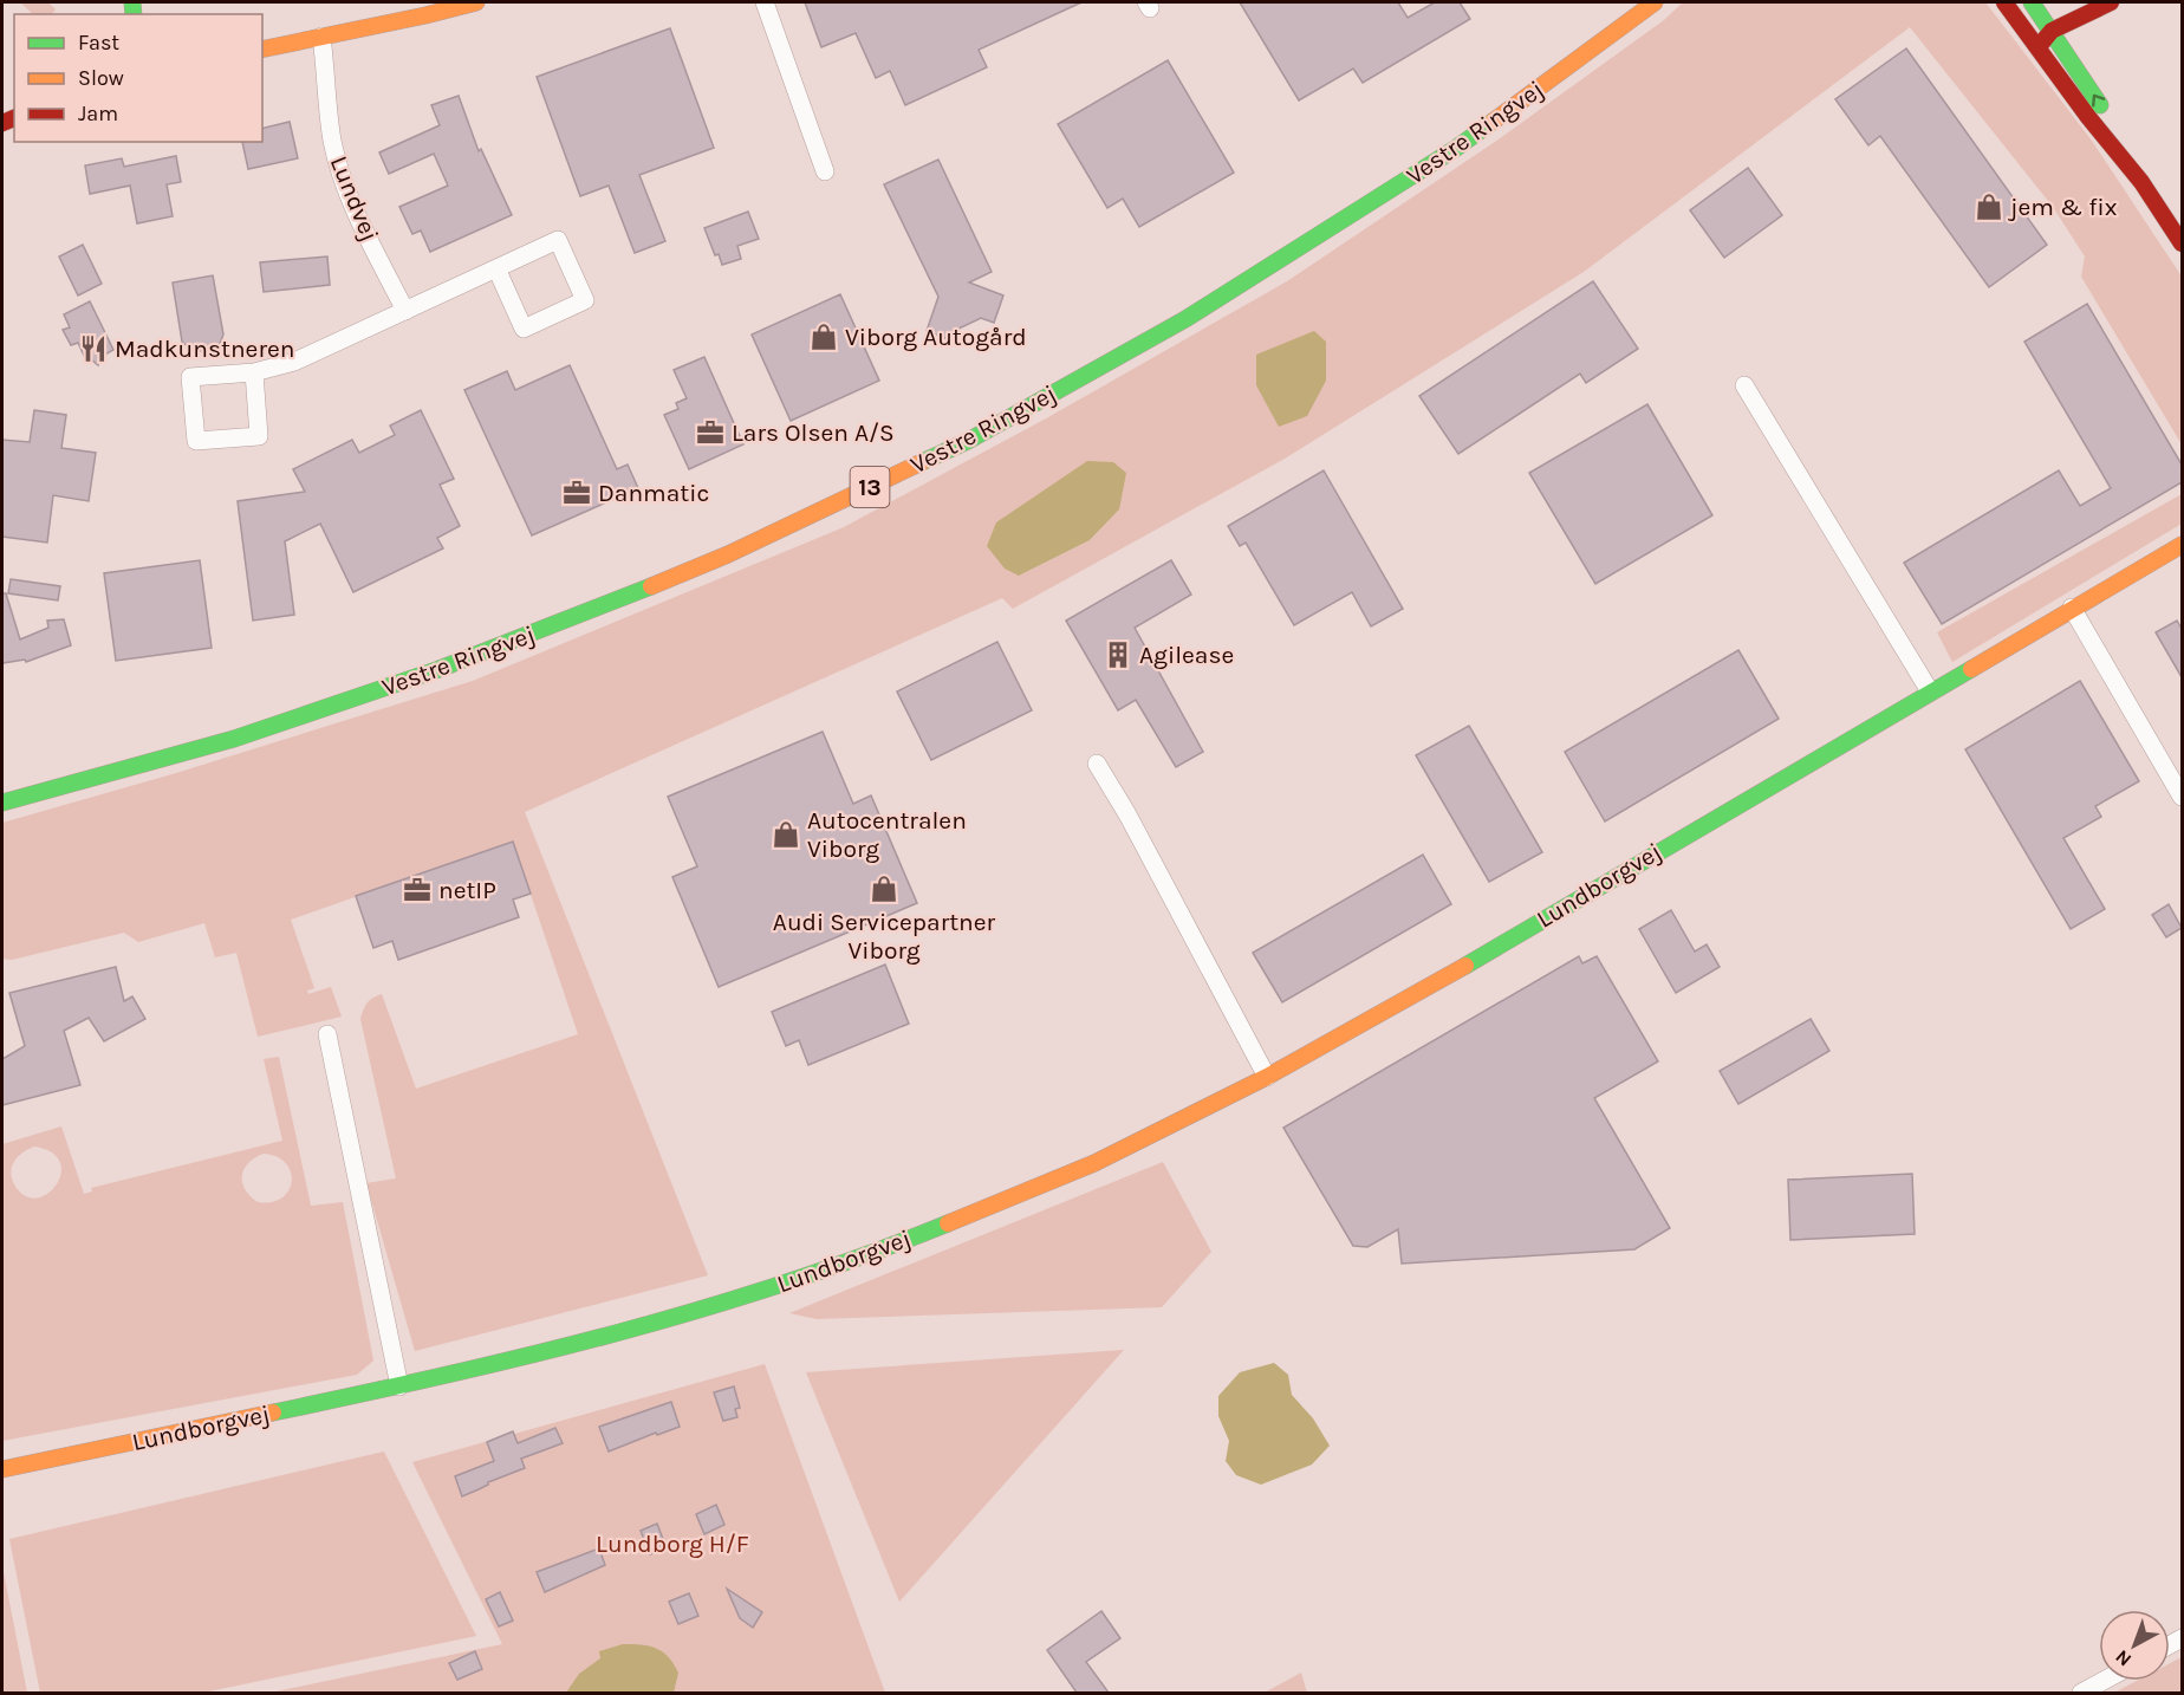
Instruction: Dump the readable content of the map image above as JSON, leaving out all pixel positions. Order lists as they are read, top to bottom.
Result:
{
  "streets": {
    "street": [
      "Vestre Ringvej",
      "Lundvej",
      "13",
      "Lundborgvej"
    ]
  },
  "parks": ["Lundborg H/F"],
  "places": {
    "shop": [
      "jem & fix",
      "Viborg Autogård",
      "Autocentralen Viborg",
      "Audi Servicepartner Viborg"
    ],
    "restaurant": ["Madkunstneren"],
    "office": ["Lars Olsen A/S", "Danmatic", "netIP"],
    "building": ["Agilease"]
  },
  "legend": ["Fast", "Slow", "Jam"],
  "north": "bottom left"
}
